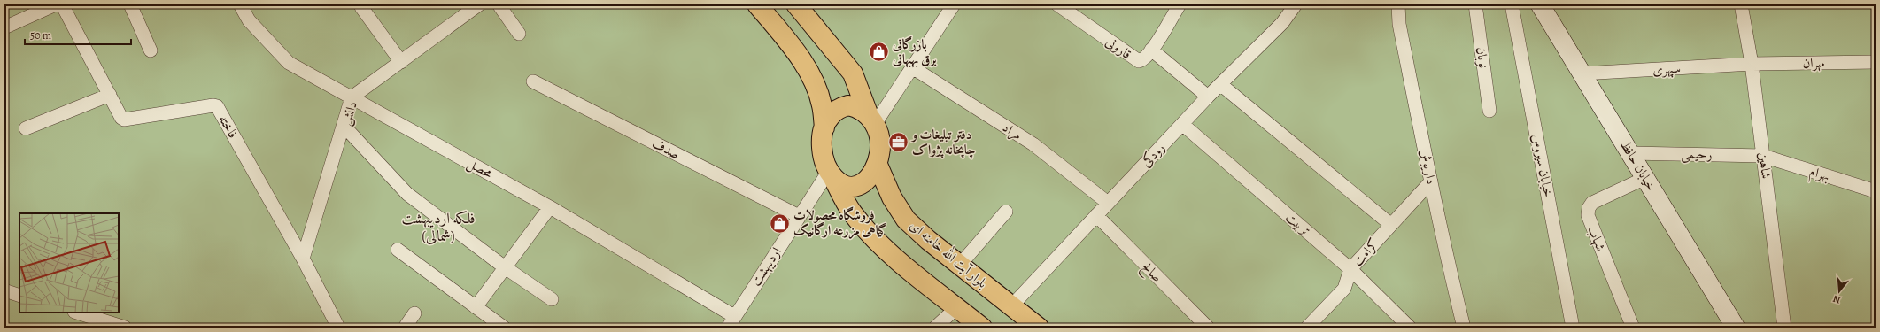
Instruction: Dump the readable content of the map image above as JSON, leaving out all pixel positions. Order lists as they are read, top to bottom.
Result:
{
  "streets": {
    "main road": ["خیابان حافظ", "بلوار آیت الله خامنه ای"],
    "street": [
      "قارونی",
      "نوبان",
      "مهران",
      "سپهری",
      "دانش",
      "فاخته",
      "مراد",
      "صدف",
      "رحیمی",
      "رودکی",
      "خیابان سیروس",
      "شاهین",
      "داریوش",
      "محصل",
      "بهرام",
      "تربیت",
      "شهاب",
      "کرامت",
      "اردیبهشت",
      "صالح"
    ]
  },
  "crossings": [
    ["مهران", "سپهری"],
    ["مهران", "شاهین"],
    ["سپهری", "خیابان حافظ"],
    ["سپهری", "شاهین"],
    ["دانش", "فاخته"],
    ["دانش", "محصل"],
    ["مراد", "رودکی"],
    ["صدف", "اردیبهشت"],
    ["رحیمی", "خیابان حافظ"],
    ["رحیمی", "شاهین"],
    ["رحیمی", "بهرام"],
    ["رودکی", "تربیت"],
    ["رودکی", "بلوار آیت الله خامنه ای"],
    ["رودکی", "صالح"],
    ["خیابان حافظ", "شهاب"],
    ["شاهین", "بهرام"],
    ["داریوش", "کرامت"],
    ["محصل", "اردیبهشت"],
    ["تربیت", "کرامت"],
    ["بلوار آیت الله خامنه ای", "اردیبهشت"]
  ],
  "districts": ["فلکه اردیبهشت (شمالی)"],
  "places": {
    "shop": ["بازرگانی برق بهبهانی", "فروشگاه محصولات گیاهی مزرعه ارگانیک"],
    "office": ["دفتر تبلیغات و چاپخانه پژواک"]
  },
  "scale_bar": "50 m",
  "north": "bottom"
}
